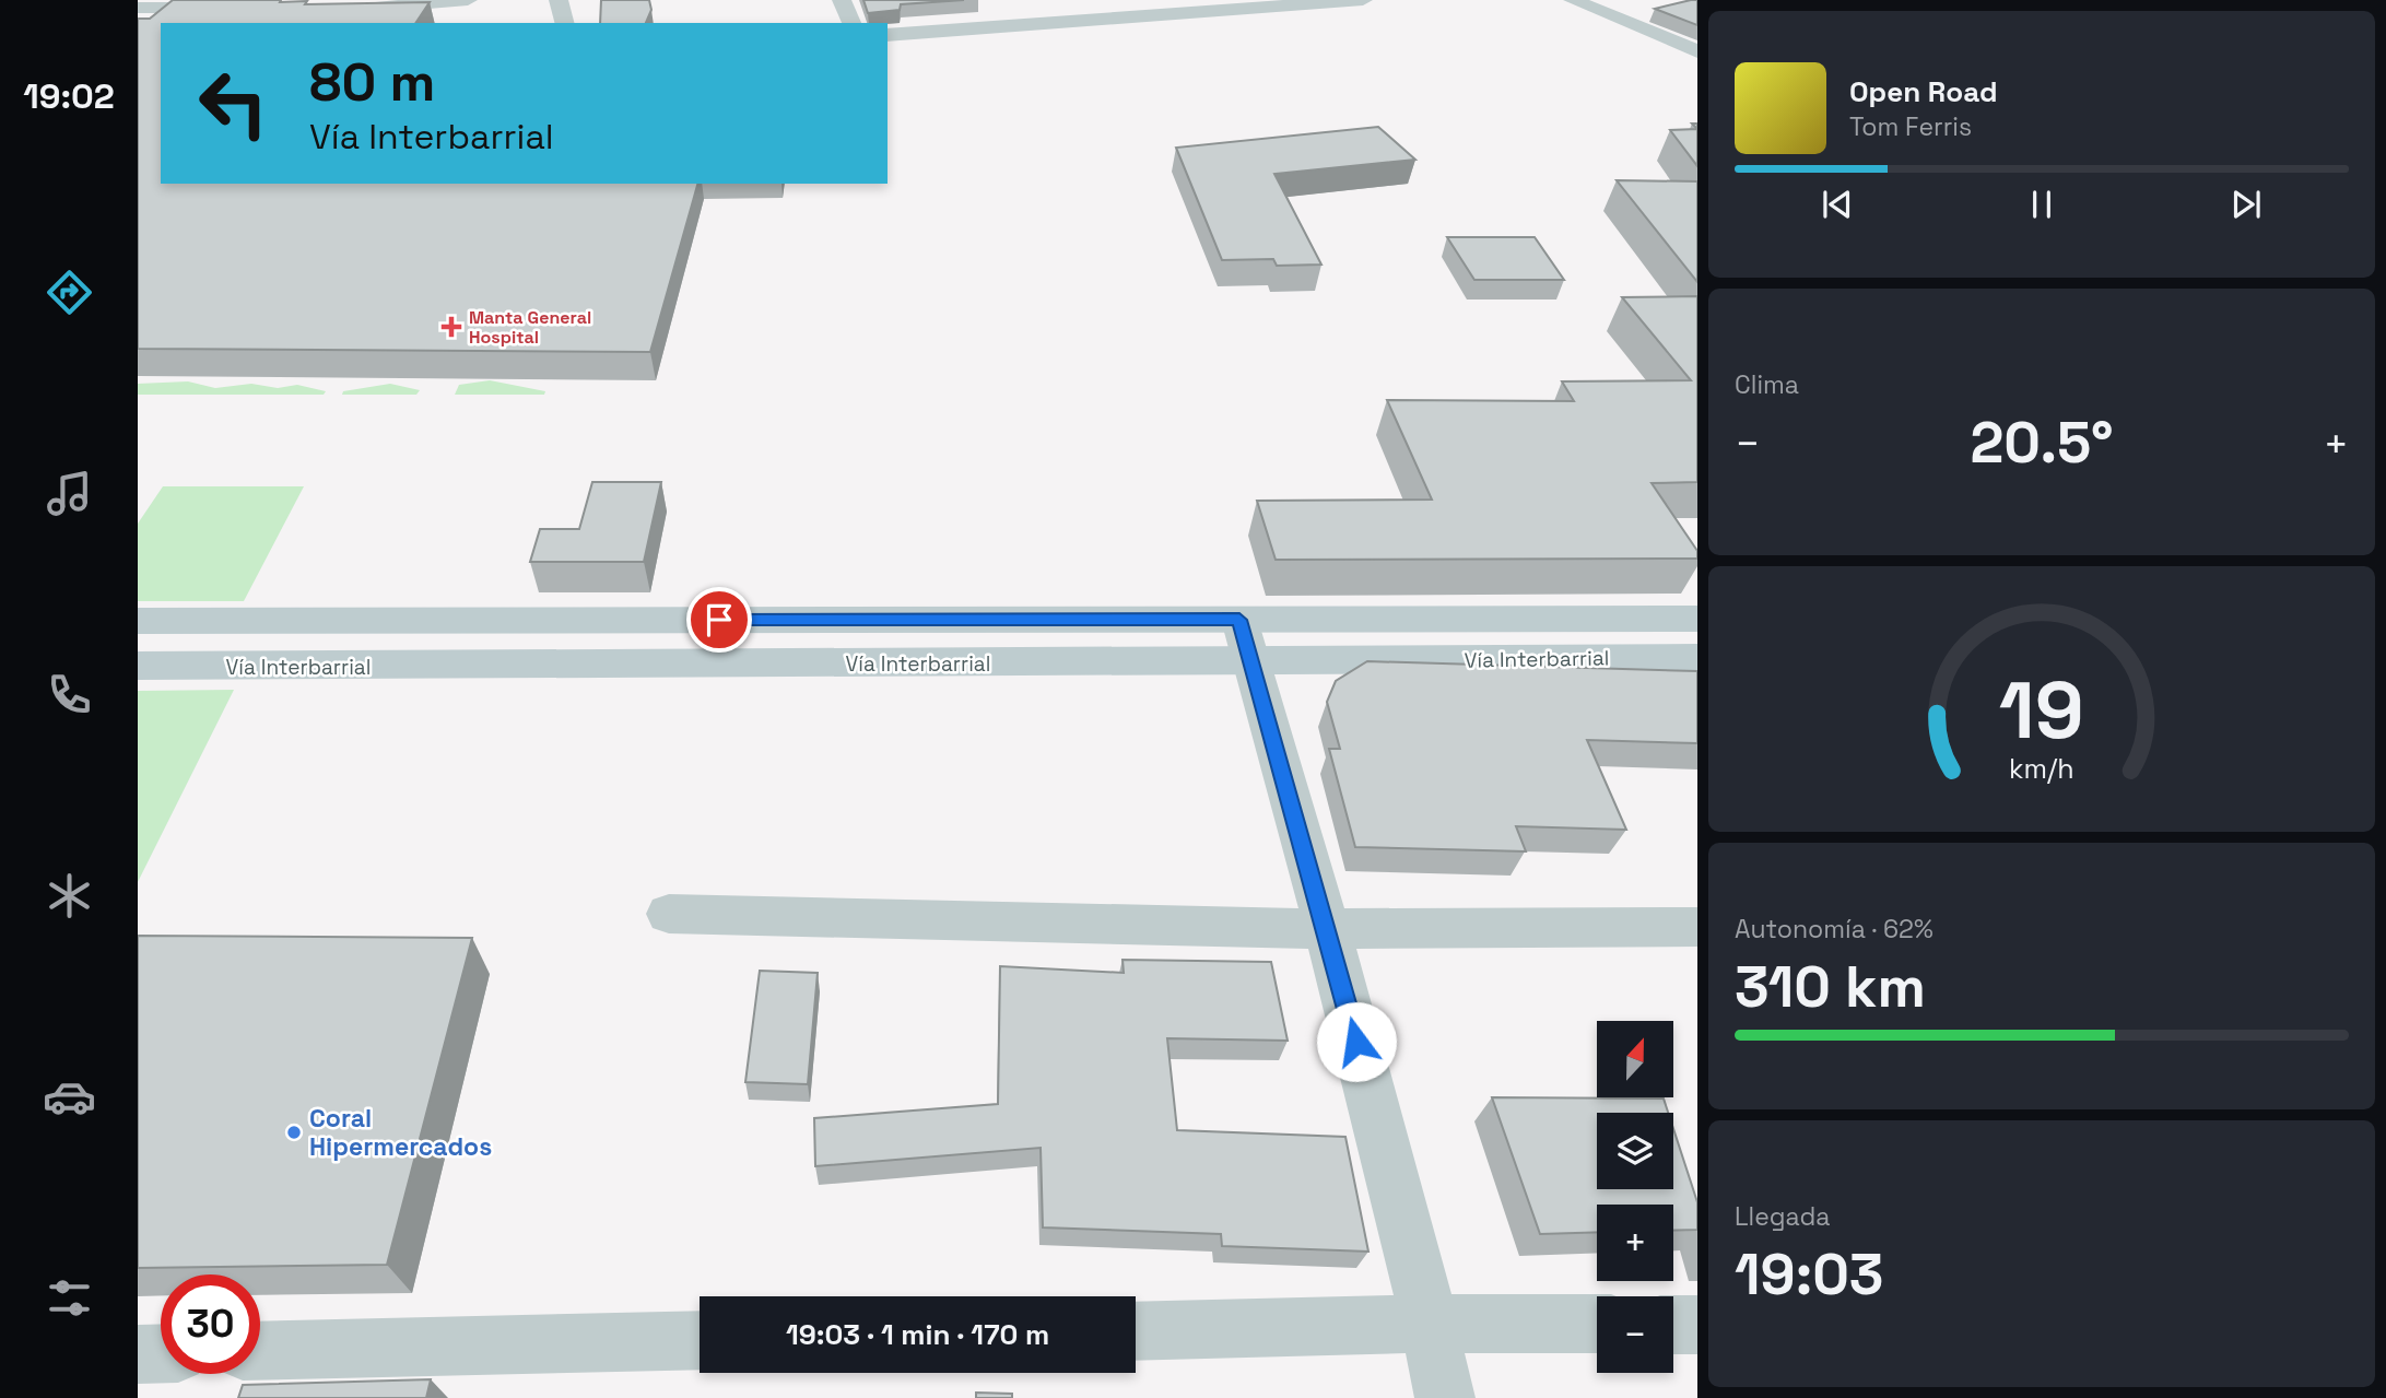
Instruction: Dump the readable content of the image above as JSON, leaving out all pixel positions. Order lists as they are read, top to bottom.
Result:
{
  "streets": {
    "main road": ["Vía Interbarrial"]
  },
  "places": {
    "health": ["Manta General Hospital"],
    "other": ["Coral Hipermercados"]
  },
  "north": "top",
  "page": {
    "tabs": "19:02",
    "turn": ["80 m", "Vía Interbarrial"],
    "song": ["Open Road", "Tom Ferris"],
    "tile": [
      "Clima",
      ["Autonomía · 62%", "310 km"],
      ["Llegada", "19:03"]
    ],
    "heat": ["−", "20.5°", "+"],
    "map_buttons": ["+", "−"],
    "limit": "30",
    "trip": "19:03 · 1 min · 170 m",
    "gauge": ["19", "km/h"]
  }
}
